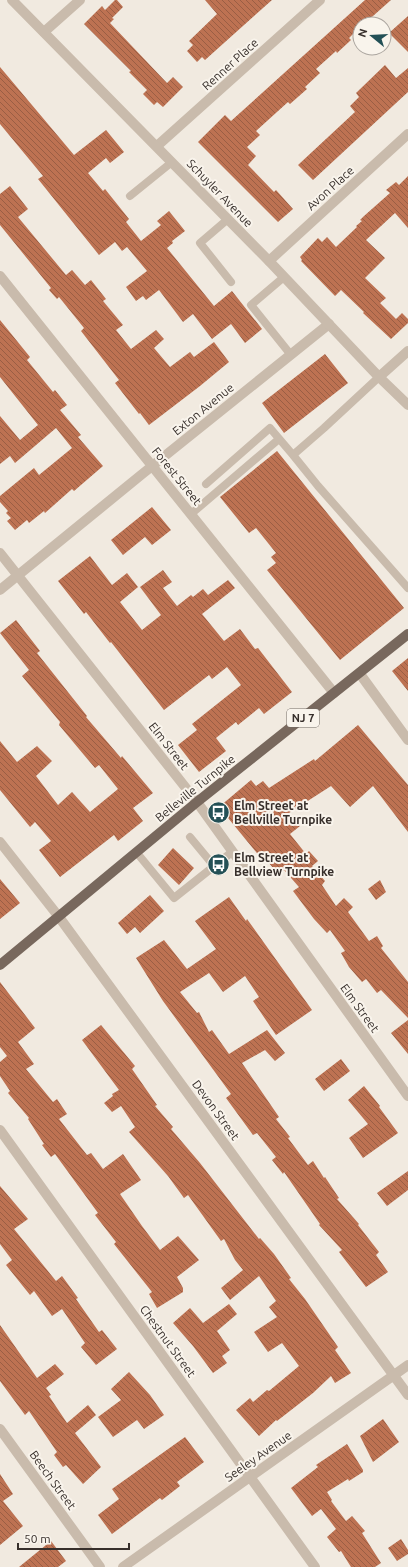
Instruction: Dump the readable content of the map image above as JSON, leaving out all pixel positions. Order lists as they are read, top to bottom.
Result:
{
  "streets": {
    "main road": ["NJ 7", "Belleville Turnpike"],
    "street": [
      "Renner Place",
      "Avon Place",
      "Schuyler Avenue",
      "Exton Avenue",
      "Forest Street",
      "Elm Street",
      "Devon Street",
      "Chestnut Street",
      "Seeley Avenue",
      "Beech Street"
    ]
  },
  "crossings": [
    ["Renner Place", "Schuyler Avenue"],
    ["Avon Place", "Schuyler Avenue"],
    ["Schuyler Avenue", "Exton Avenue"],
    ["Exton Avenue", "Forest Street"],
    ["Exton Avenue", "Elm Street"],
    ["Forest Street", "Belleville Turnpike"],
    ["Elm Street", "Belleville Turnpike"],
    ["Belleville Turnpike", "Devon Street"],
    ["Devon Street", "Seeley Avenue"],
    ["Chestnut Street", "Seeley Avenue"]
  ],
  "places": {
    "bus stop": ["Elm Street at Bellville Turnpike", "Elm Street at Bellview Turnpike"]
  },
  "scale_bar": "50 m",
  "north": "left"
}
